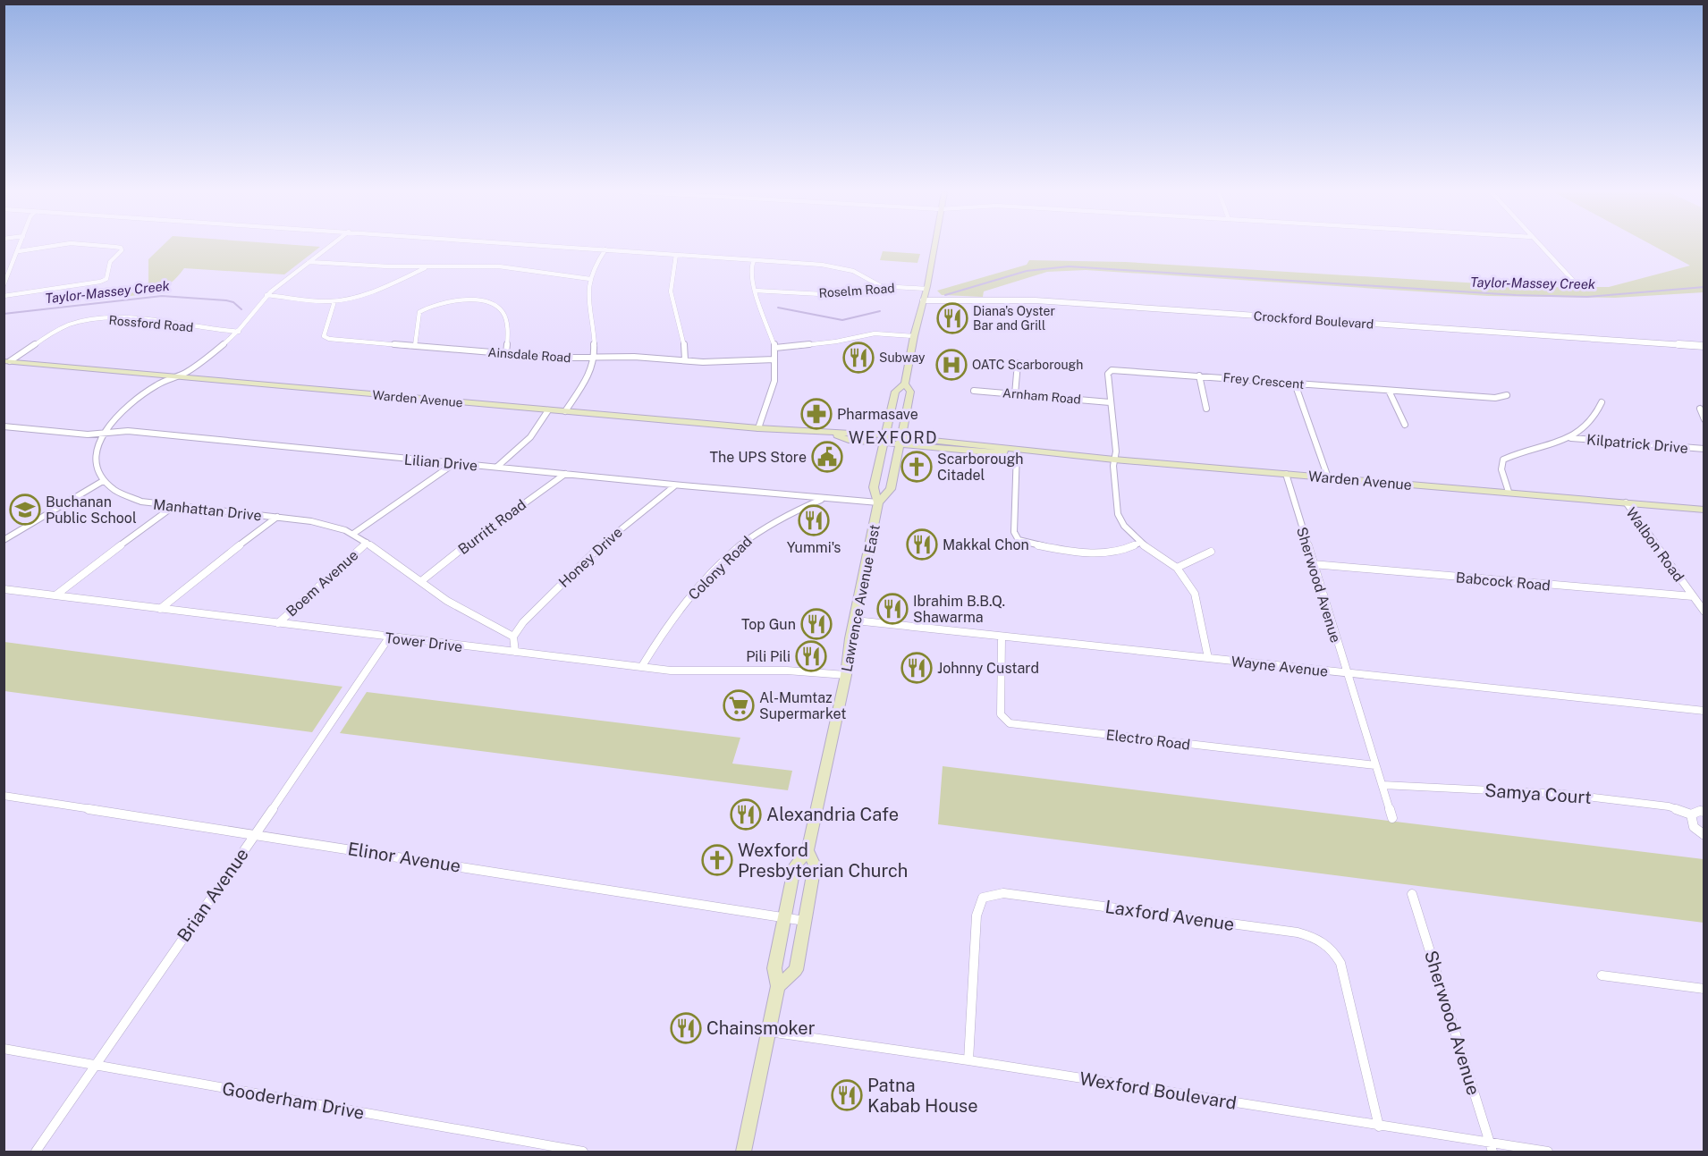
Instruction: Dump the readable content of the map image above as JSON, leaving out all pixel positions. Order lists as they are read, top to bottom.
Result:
{
  "streets": {
    "main road": ["Warden Avenue", "Lawrence Avenue East"],
    "street": [
      "Roselm Road",
      "Crockford Boulevard",
      "Rossford Road",
      "Ainsdale Road",
      "Frey Crescent",
      "Arnham Road",
      "Kilpatrick Drive",
      "Lilian Drive",
      "Manhattan Drive",
      "Burritt Road",
      "Walbon Road",
      "Honey Drive",
      "Colony Road",
      "Babcock Road",
      "Boem Avenue",
      "Sherwood Avenue",
      "Tower Drive",
      "Wayne Avenue",
      "Electro Road",
      "Samya Court",
      "Elinor Avenue",
      "Brian Avenue",
      "Laxford Avenue",
      "Wexford Boulevard",
      "Gooderham Drive"
    ]
  },
  "crossings": [
    ["Roselm Road", "Lawrence Avenue East"],
    ["Crockford Boulevard", "Lawrence Avenue East"],
    ["Rossford Road", "Warden Avenue"],
    ["Frey Crescent", "Arnham Road"],
    ["Frey Crescent", "Warden Avenue"],
    ["Warden Avenue", "Walbon Road"],
    ["Warden Avenue", "Sherwood Avenue"],
    ["Warden Avenue", "Lawrence Avenue East"],
    ["Lilian Drive", "Burritt Road"],
    ["Lilian Drive", "Honey Drive"],
    ["Lilian Drive", "Colony Road"],
    ["Lilian Drive", "Boem Avenue"],
    ["Lilian Drive", "Lawrence Avenue East"],
    ["Manhattan Drive", "Burritt Road"],
    ["Manhattan Drive", "Honey Drive"],
    ["Manhattan Drive", "Boem Avenue"],
    ["Walbon Road", "Babcock Road"],
    ["Colony Road", "Tower Drive"],
    ["Babcock Road", "Sherwood Avenue"],
    ["Boem Avenue", "Tower Drive"],
    ["Sherwood Avenue", "Wayne Avenue"],
    ["Sherwood Avenue", "Electro Road"],
    ["Sherwood Avenue", "Samya Court"],
    ["Sherwood Avenue", "Wexford Boulevard"],
    ["Lawrence Avenue East", "Tower Drive"],
    ["Lawrence Avenue East", "Wayne Avenue"],
    ["Lawrence Avenue East", "Elinor Avenue"],
    ["Lawrence Avenue East", "Wexford Boulevard"],
    ["Tower Drive", "Brian Avenue"],
    ["Wayne Avenue", "Electro Road"],
    ["Elinor Avenue", "Brian Avenue"],
    ["Brian Avenue", "Gooderham Drive"],
    ["Laxford Avenue", "Wexford Boulevard"]
  ],
  "districts": ["WEXFORD"],
  "water": ["Taylor-Massey Creek"],
  "places": {
    "restaurant": [
      "Diana's Oyster Bar and Grill",
      "Subway",
      "Yummi's",
      "Makkal Chon",
      "Ibrahim B.B.Q. Shawarma",
      "Top Gun",
      "Pili Pili",
      "Johnny Custard",
      "Alexandria Cafe",
      "Chainsmoker",
      "Patna Kabab House"
    ],
    "hospital": ["OATC Scarborough"],
    "pharmacy": ["Pharmasave"],
    "public building": ["The UPS Store"],
    "church": ["Scarborough Citadel", "Wexford Presbyterian Church"],
    "school or university": ["Buchanan Public School"],
    "supermarket": ["Al-Mumtaz Supermarket"]
  }
}
